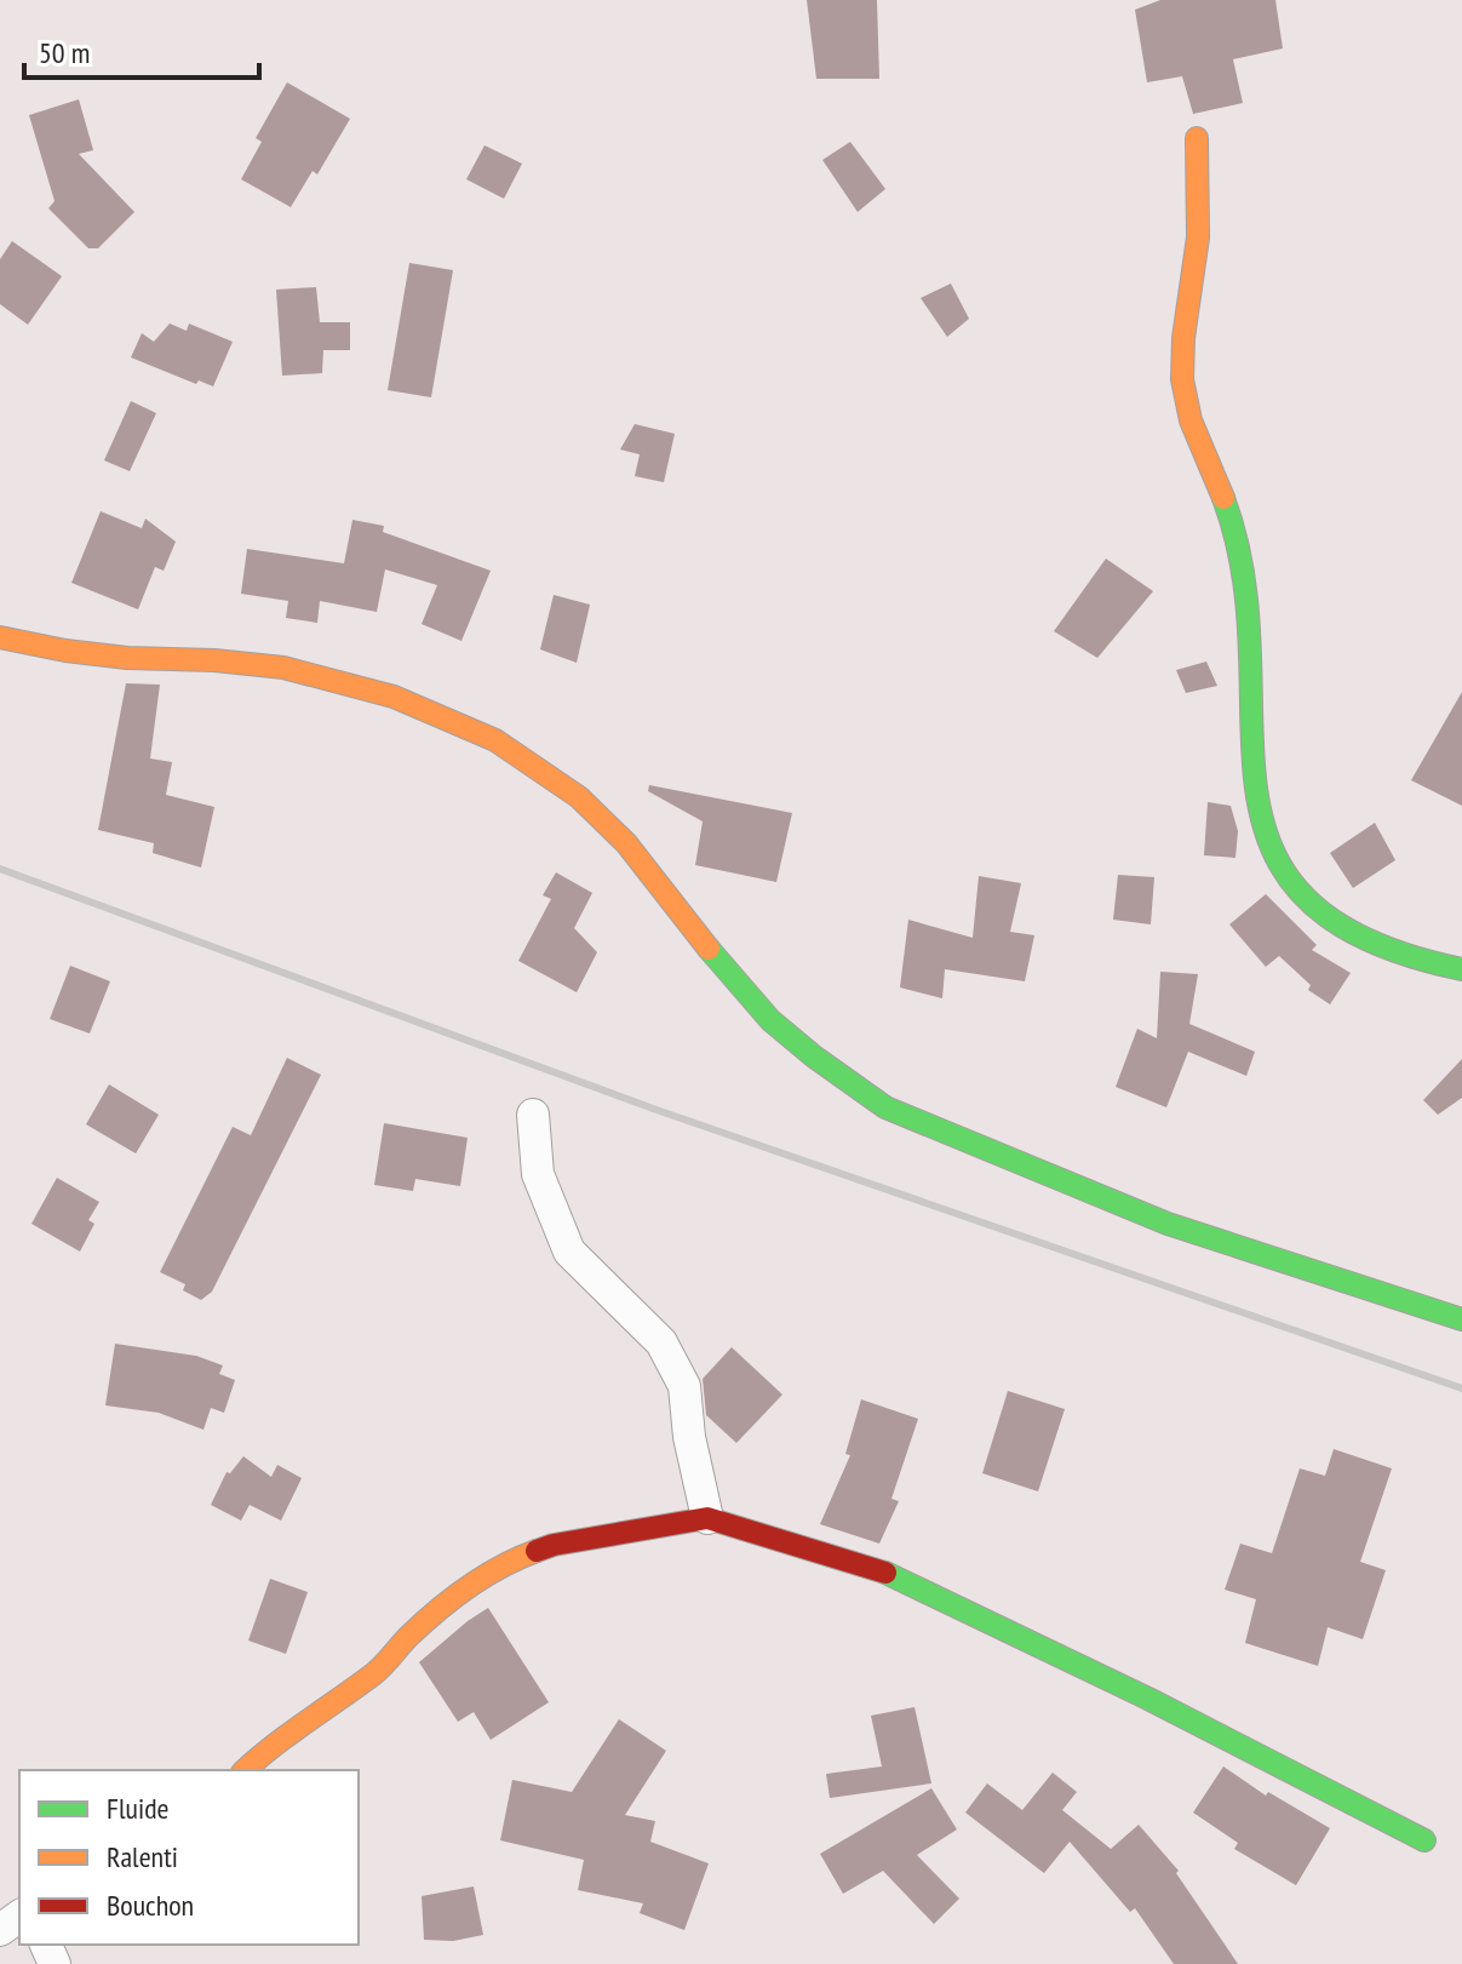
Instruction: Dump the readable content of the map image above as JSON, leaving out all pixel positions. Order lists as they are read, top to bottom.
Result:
{
  "legend": ["Fluide", "Ralenti", "Bouchon"],
  "scale_bar": "50 m"
}
